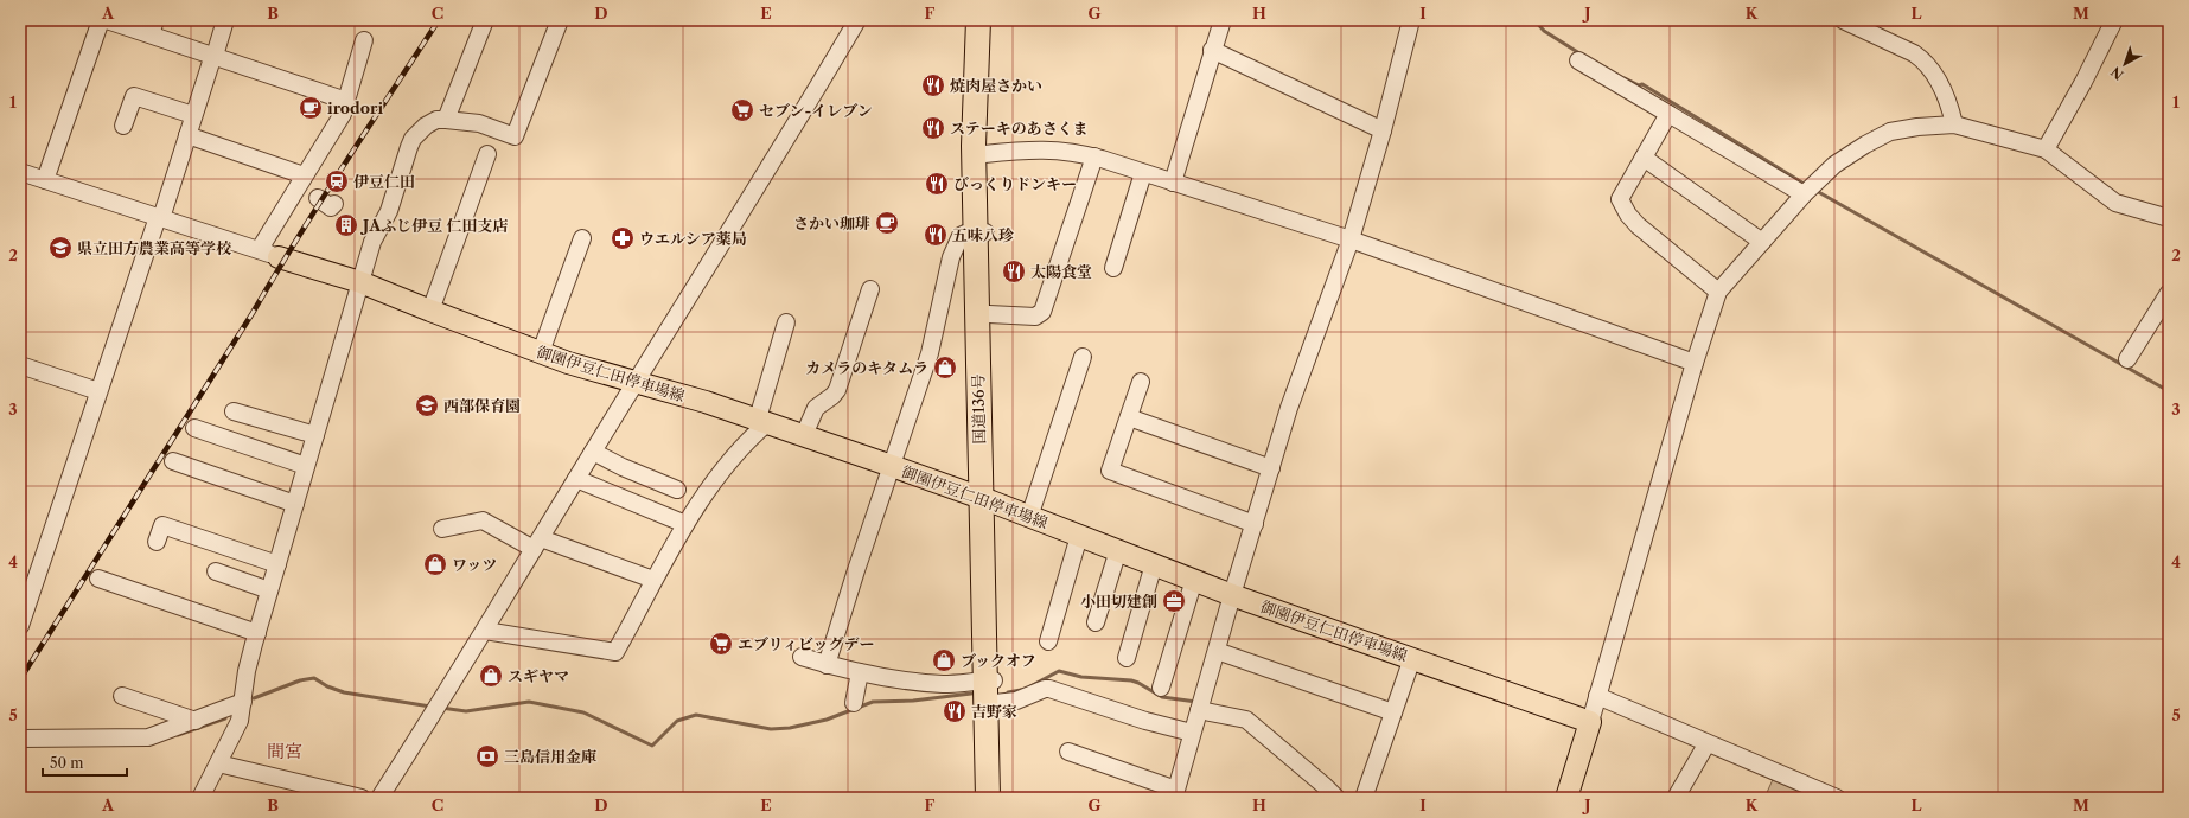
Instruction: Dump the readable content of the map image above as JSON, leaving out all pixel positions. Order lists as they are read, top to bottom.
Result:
{
  "streets": {
    "highway": ["国道136号"],
    "main road": ["御園伊豆仁田停車場線"]
  },
  "crossings": [
    ["御園伊豆仁田停車場線", "国道136号"]
  ],
  "districts": ["間宮"],
  "places": {
    "restaurant": [
      "焼肉屋さかい",
      "ステーキのあさくま",
      "びっくりドンキー",
      "五味八珍",
      "太陽食堂",
      "吉野家"
    ],
    "cafe": ["irodori", "さかい珈琲"],
    "supermarket": ["セブン-イレブン", "エブリィビッグデー"],
    "station": ["伊豆仁田"],
    "building": ["JAふじ伊豆 仁田支店"],
    "pharmacy": ["ウエルシア薬局"],
    "school or university": ["県立田方農業高等学校", "西部保育園"],
    "shop": [
      "カメラのキタムラ",
      "ワッツ",
      "ブックオフ",
      "スギヤマ"
    ],
    "office": ["小田切建創"],
    "bank": ["三島信用金庫"]
  },
  "scale_bar": "50 m",
  "north": "bottom left",
  "grid": {
    "columns": [
      "A",
      "B",
      "C",
      "D",
      "E",
      "F",
      "G",
      "H",
      "I",
      "J",
      "K",
      "L",
      "M"
    ],
    "rows": [
      "1",
      "2",
      "3",
      "4",
      "5"
    ]
  }
}
